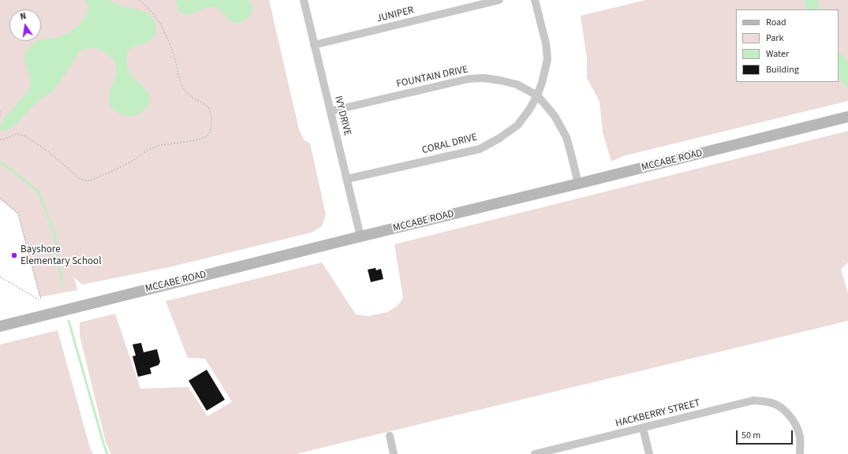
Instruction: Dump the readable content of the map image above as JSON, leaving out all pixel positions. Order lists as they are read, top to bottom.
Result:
{
  "streets": {
    "street": [
      "JUNIPER",
      "FOUNTAIN DRIVE",
      "IVY DRIVE",
      "CORAL DRIVE",
      "MCCABE ROAD",
      "HACKBERRY STREET"
    ]
  },
  "crossings": [
    ["JUNIPER", "IVY DRIVE"],
    ["FOUNTAIN DRIVE", "IVY DRIVE"],
    ["FOUNTAIN DRIVE", "CORAL DRIVE"],
    ["IVY DRIVE", "CORAL DRIVE"],
    ["IVY DRIVE", "MCCABE ROAD"]
  ],
  "places": ["Bayshore Elementary School"],
  "legend": [
    "Road",
    "Park",
    "Water",
    "Building"
  ],
  "scale_bar": "50 m",
  "north": "top"
}
